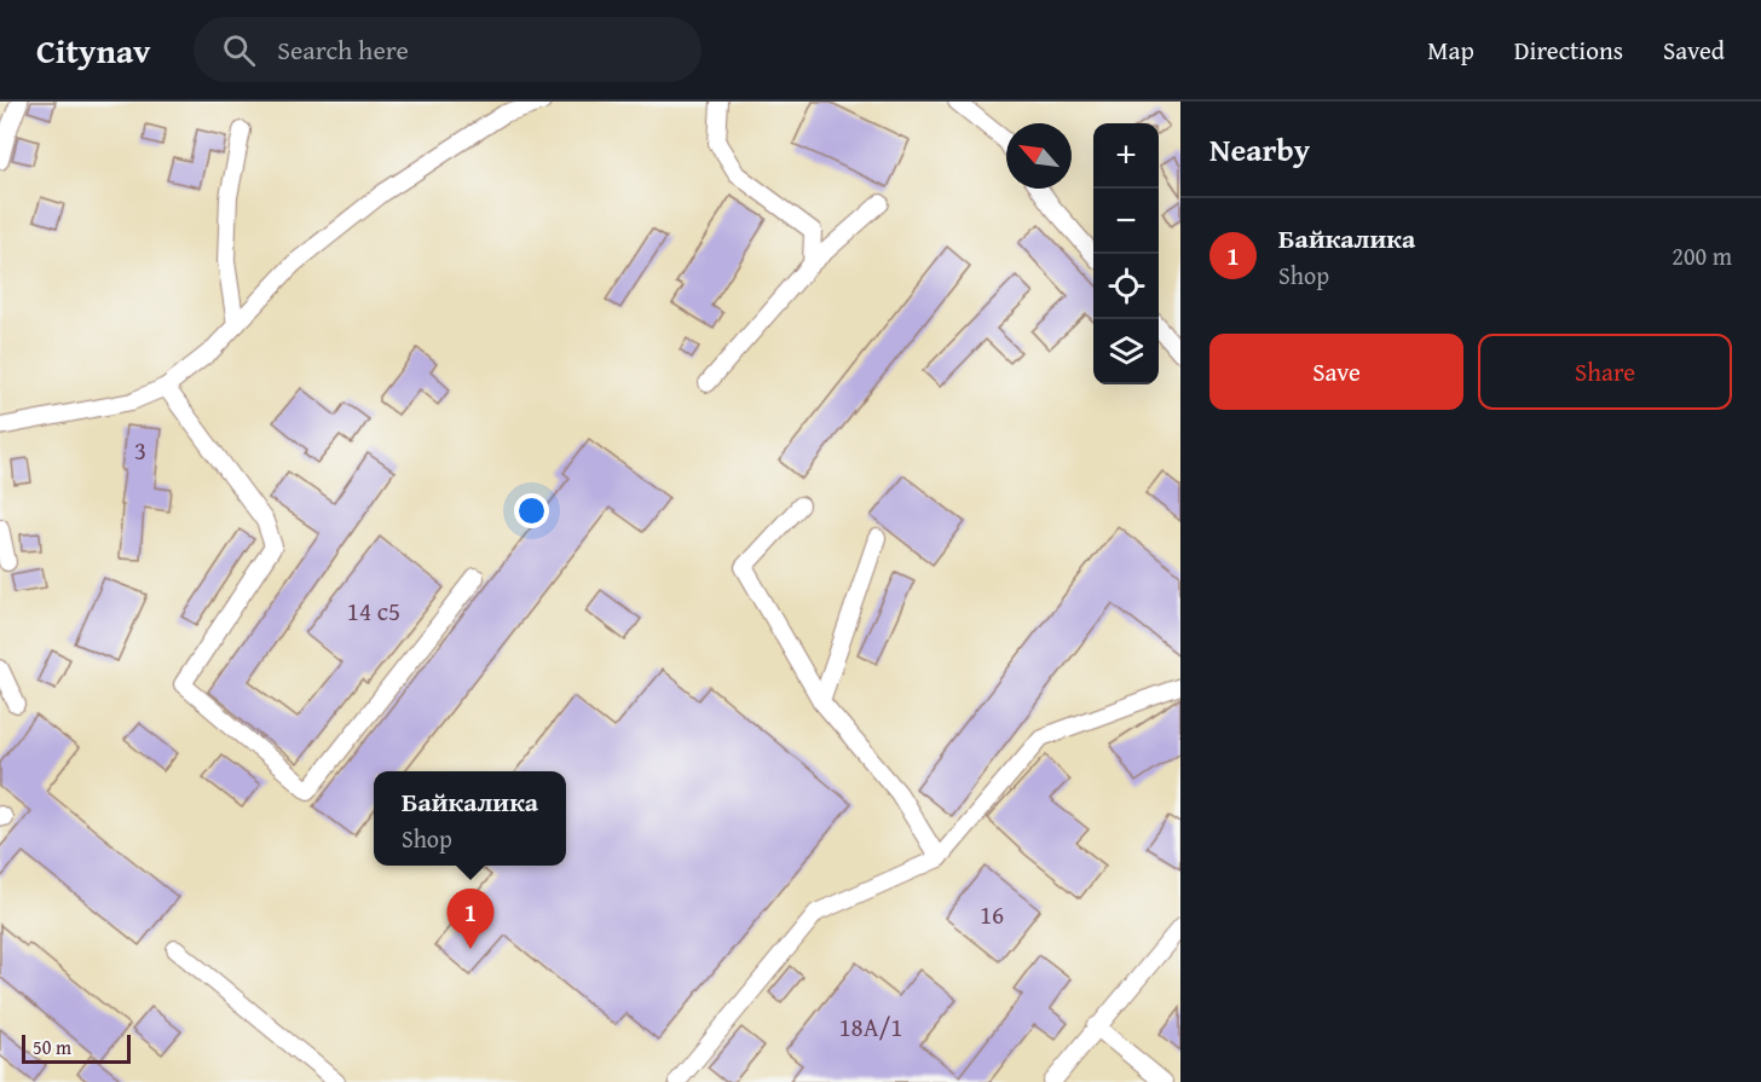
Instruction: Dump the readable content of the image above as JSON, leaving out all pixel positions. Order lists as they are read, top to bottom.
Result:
{
  "house_numbers": [
    "3",
    "14 с5",
    "16",
    "18А/1"
  ],
  "scale_bar": "50 m",
  "north": "top left",
  "page": {
    "header": "Citynav",
    "search": "Search here",
    "nav": ["Map", "Directions", "Saved"],
    "heading": "Nearby",
    "map_buttons": ["+", "−"],
    "list": [
      {
        "mark": "1",
        "name": "Байкалика",
        "note": "Shop",
        "value": "200 m"
      }
    ],
    "buttons": ["Save", "Share"],
    "popup": ["Байкалика", "Shop"],
    "pins": "1",
    "scale": "50 m"
  }
}
